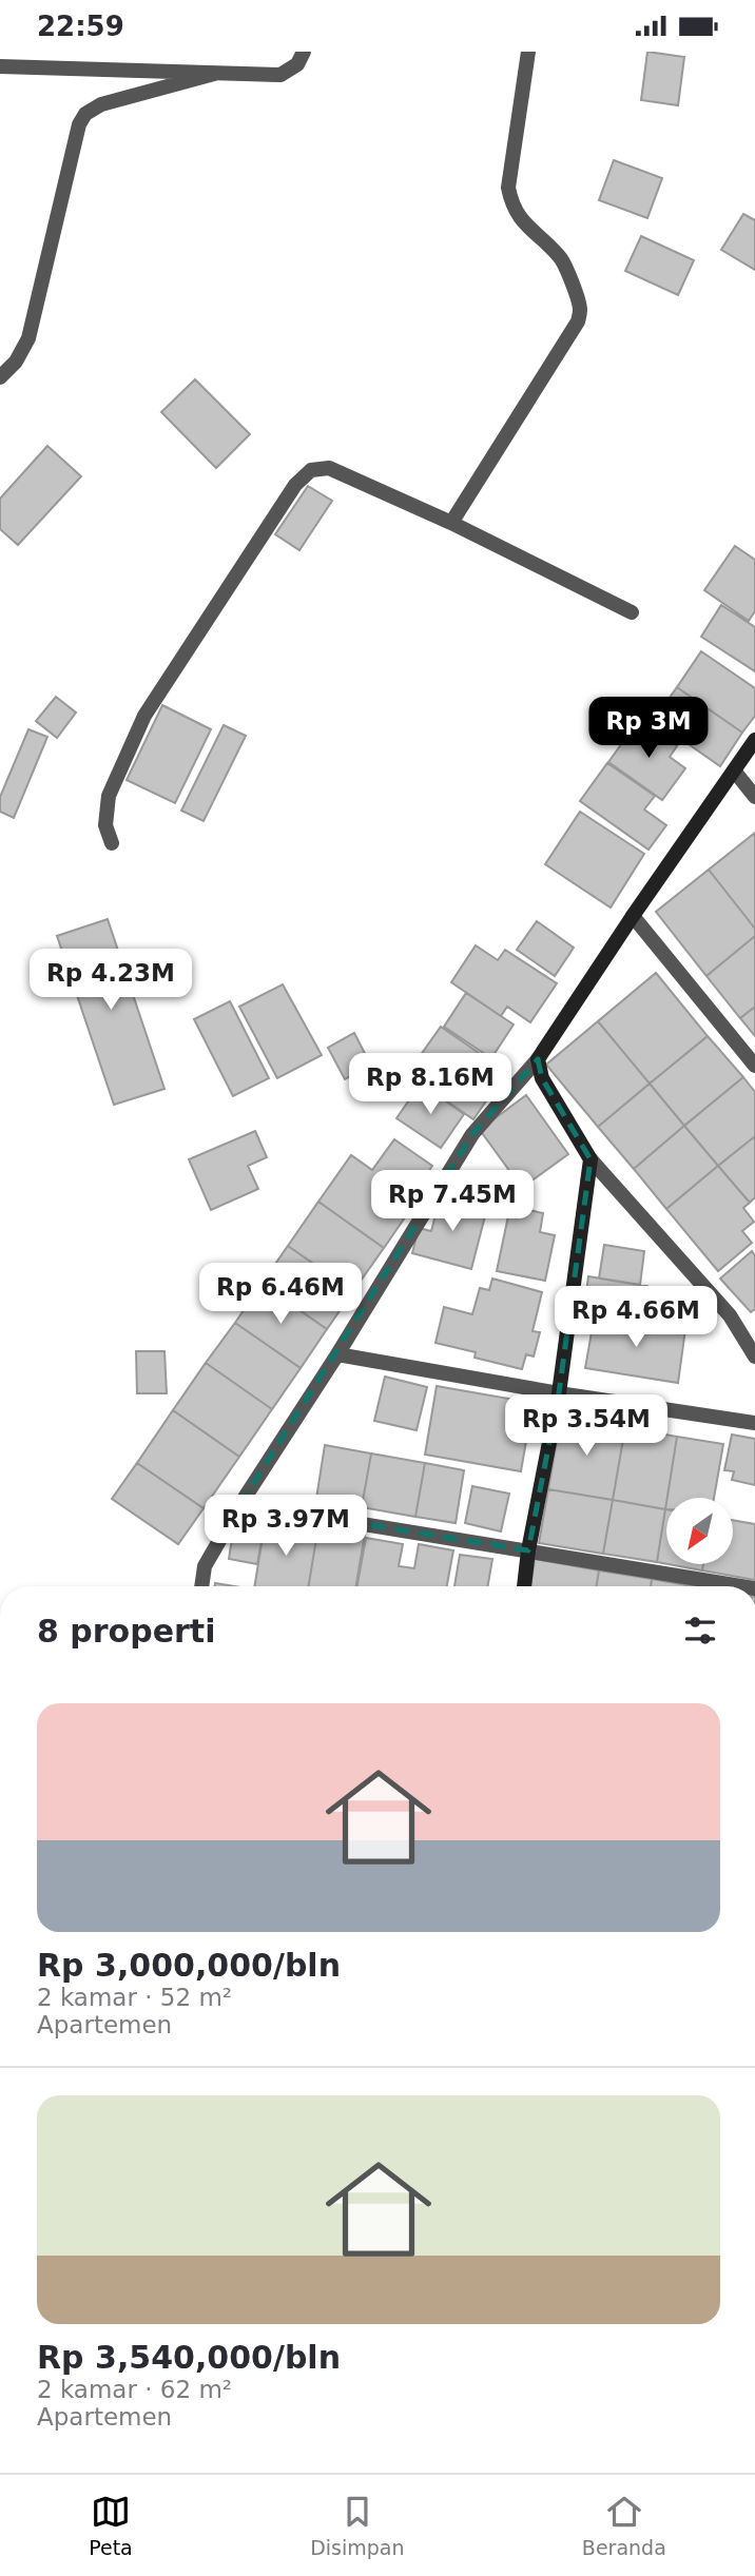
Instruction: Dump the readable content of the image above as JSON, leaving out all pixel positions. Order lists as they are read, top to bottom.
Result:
{
  "north": "bottom left",
  "page": {
    "status": "22:59",
    "price": [
      "Rp 3M",
      "Rp 4.23M",
      "Rp 8.16M",
      "Rp 7.45M",
      "Rp 6.46M",
      "Rp 4.66M",
      "Rp 3.54M",
      "Rp 3.97M"
    ],
    "heading": "8 properti",
    "list": [
      {
        "name": "Rp 3,000,000/bln",
        "note": "2 kamar · 52 m² · Apartemen"
      },
      {
        "name": "Rp 3,540,000/bln",
        "note": "2 kamar · 62 m² · Apartemen"
      }
    ],
    "tabs": ["Peta", "Disimpan", "Beranda"]
  }
}
